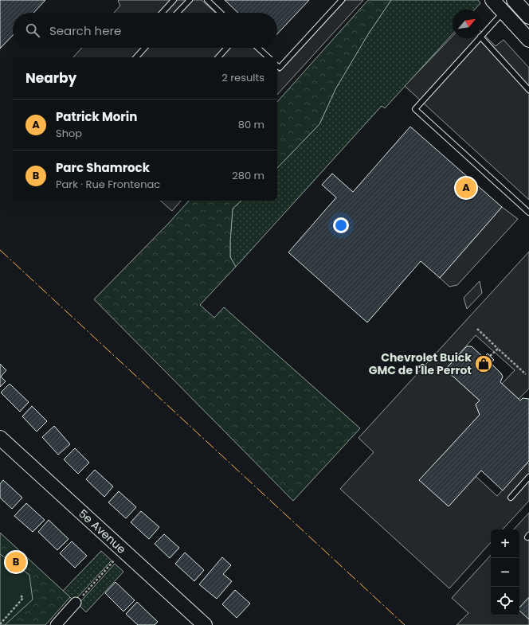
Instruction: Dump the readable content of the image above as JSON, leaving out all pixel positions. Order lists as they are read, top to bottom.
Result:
{
  "streets": {
    "street": ["5e Avenue"]
  },
  "places": {
    "shop": ["Chevrolet Buick GMC de l'Île Perrot"]
  },
  "north": "top right",
  "page": {
    "search": "Search here",
    "heading": ["Nearby", "2 results"],
    "list": [
      {
        "mark": "A",
        "name": "Patrick Morin",
        "note": "Shop",
        "value": "80 m"
      },
      {
        "mark": "B",
        "name": "Parc Shamrock",
        "note": "Park · Rue Frontenac",
        "value": "280 m"
      }
    ],
    "pins": ["A", "B"],
    "map_buttons": ["+", "−"]
  }
}
